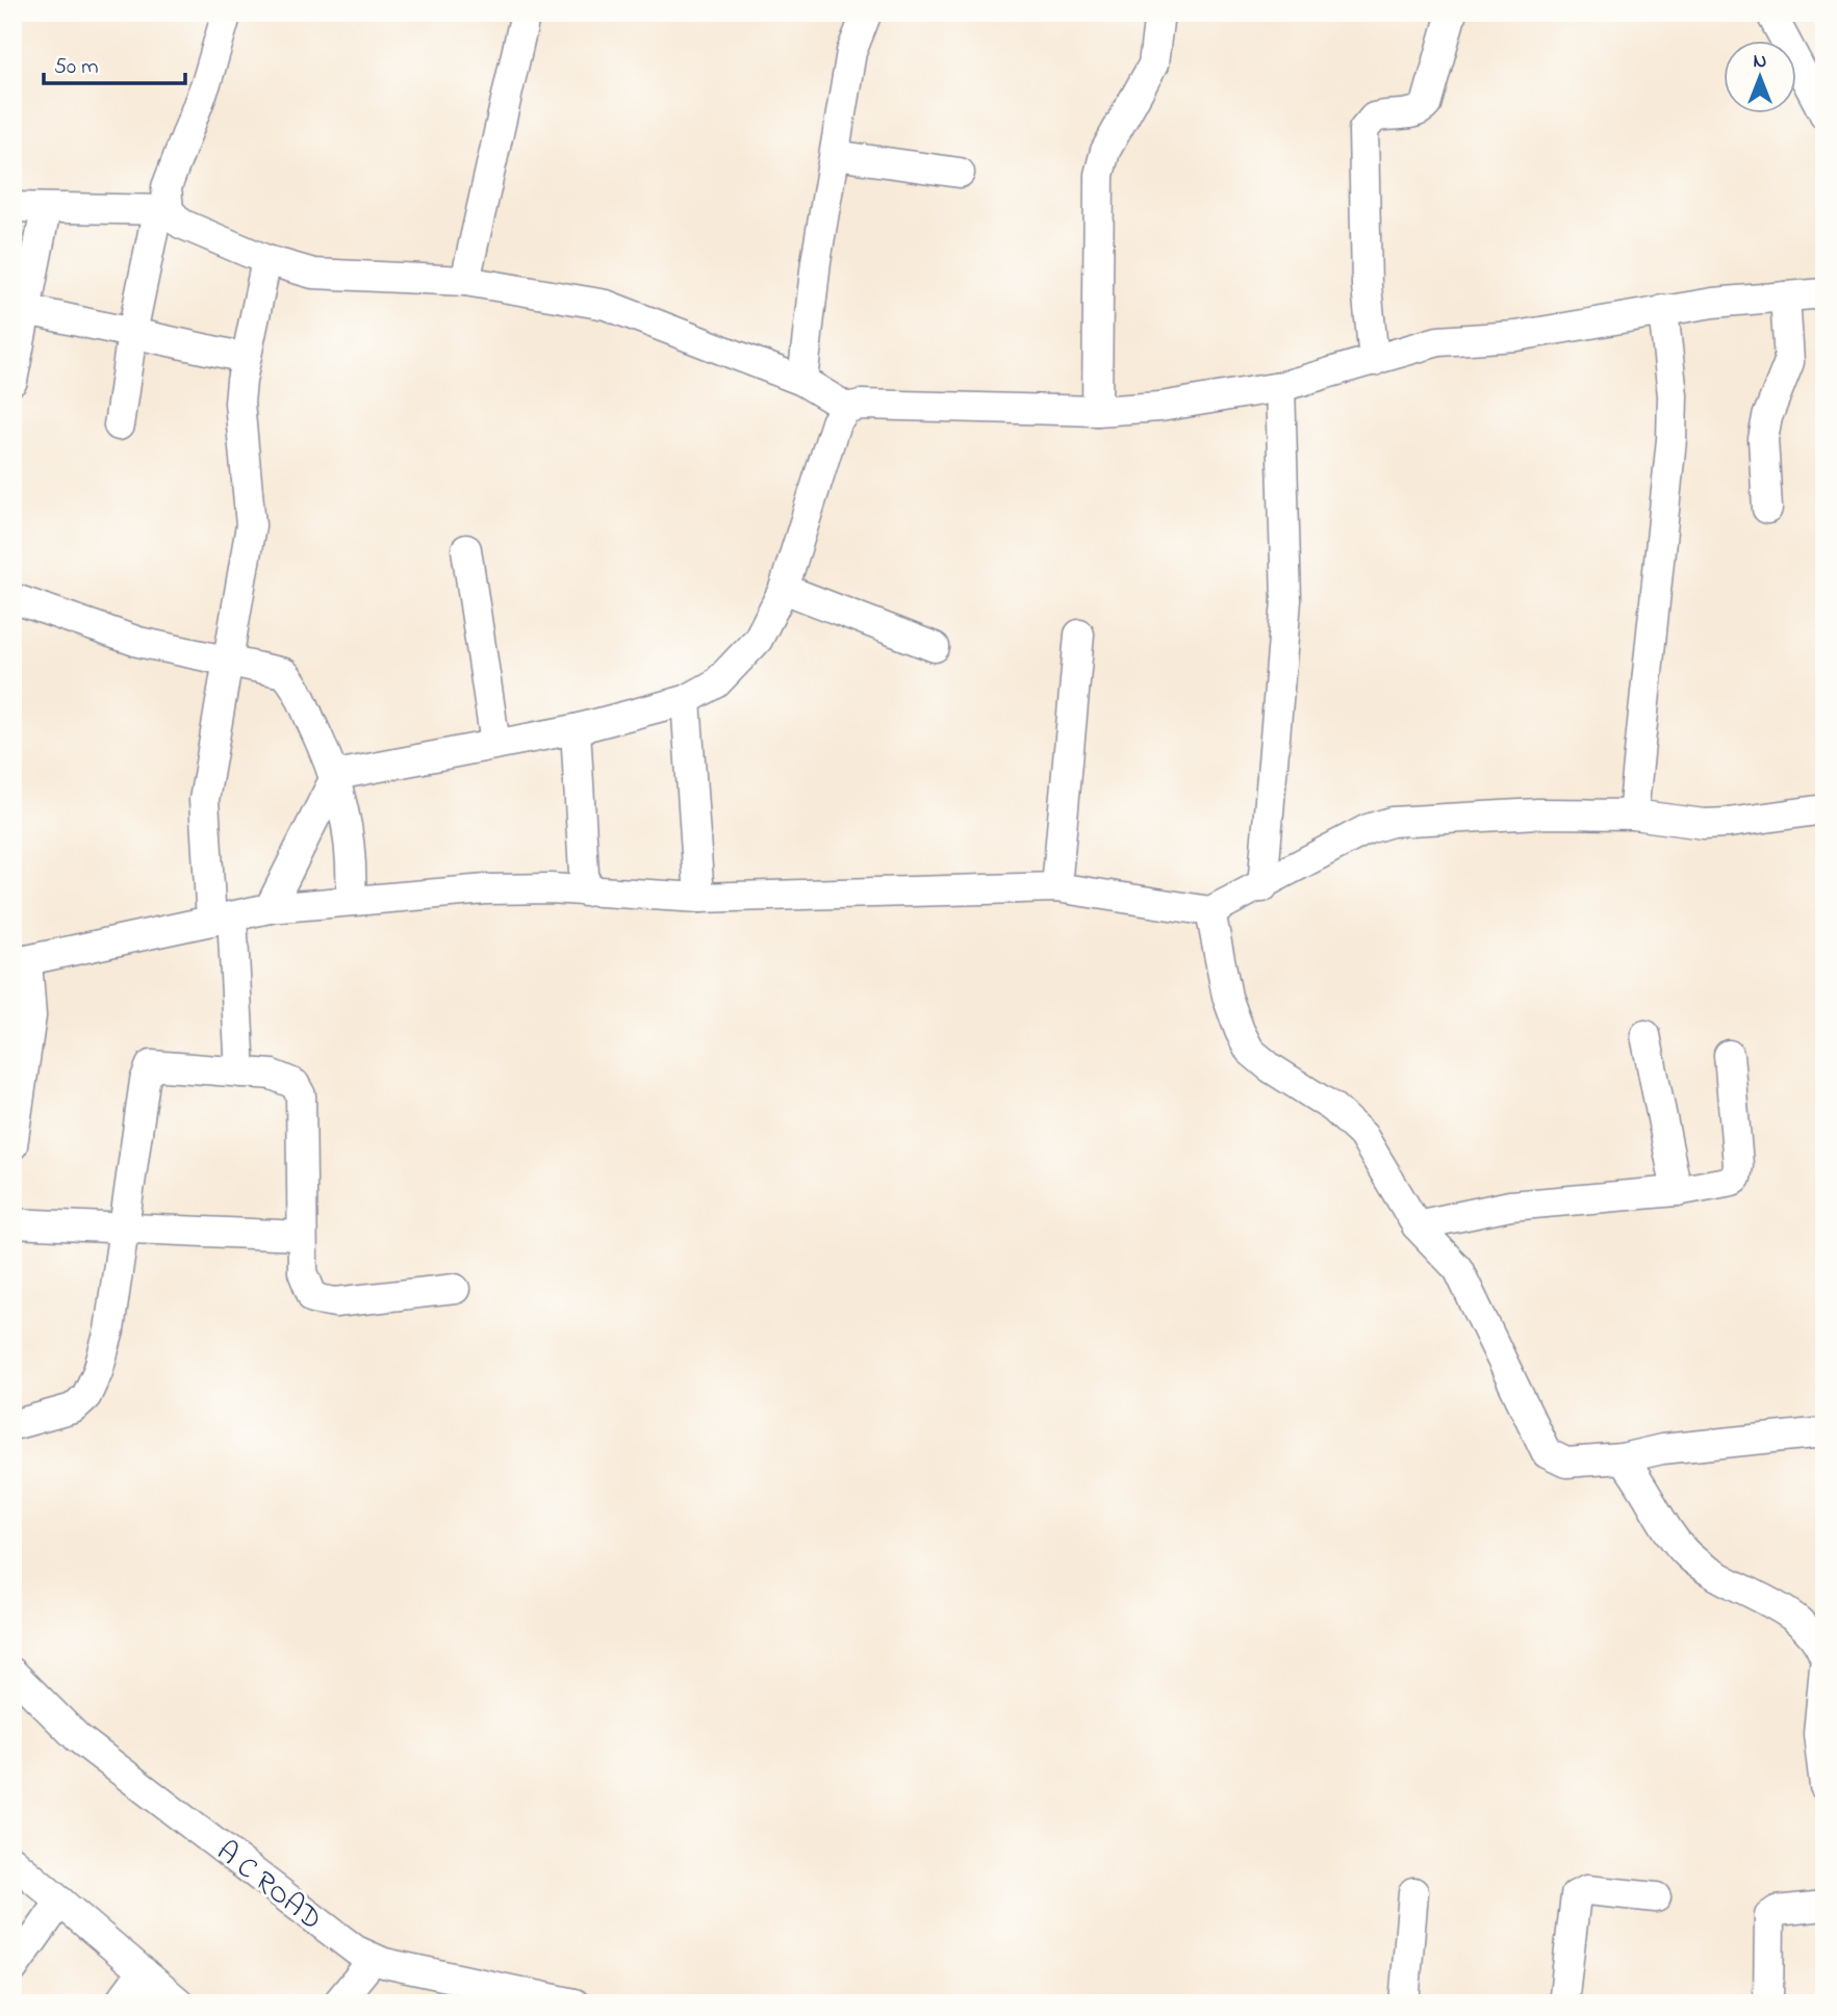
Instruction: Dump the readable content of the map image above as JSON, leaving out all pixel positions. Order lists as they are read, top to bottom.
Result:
{
  "streets": {
    "street": ["A C ROAD"]
  },
  "scale_bar": "50 m",
  "north": "top"
}
